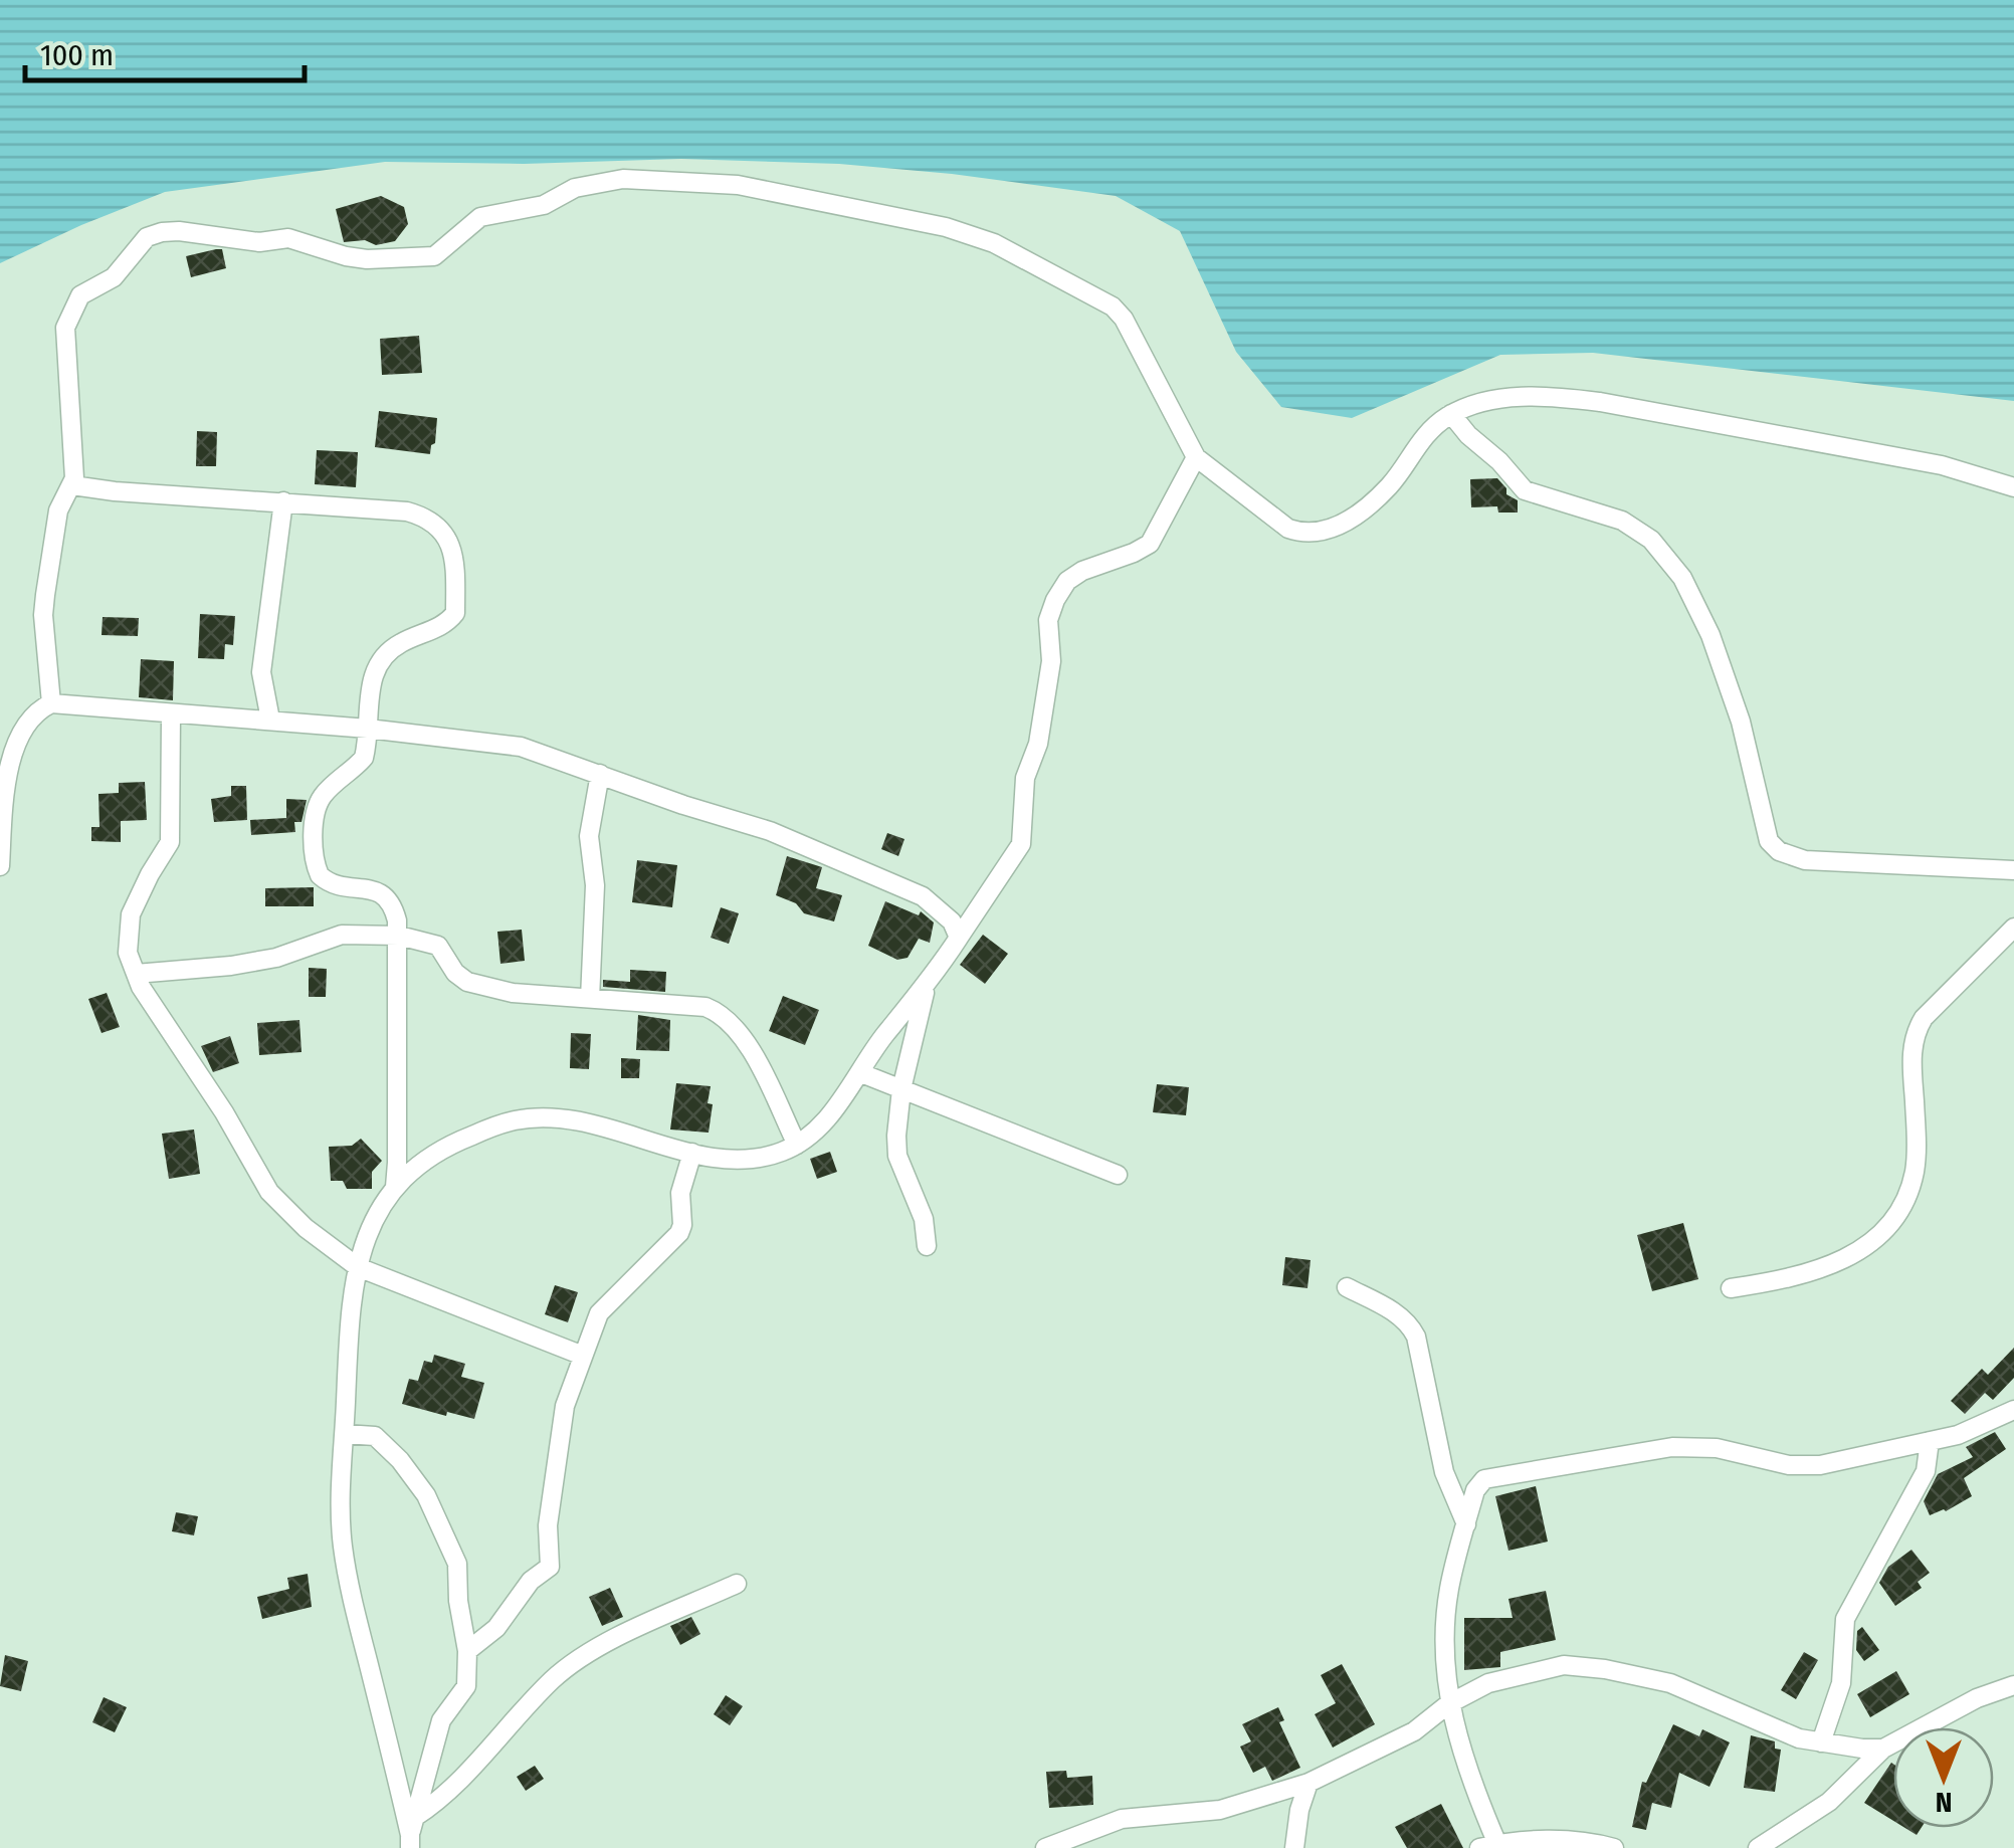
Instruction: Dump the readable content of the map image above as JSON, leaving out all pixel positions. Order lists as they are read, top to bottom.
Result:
{
  "scale_bar": "100 m",
  "north": "bottom"
}
